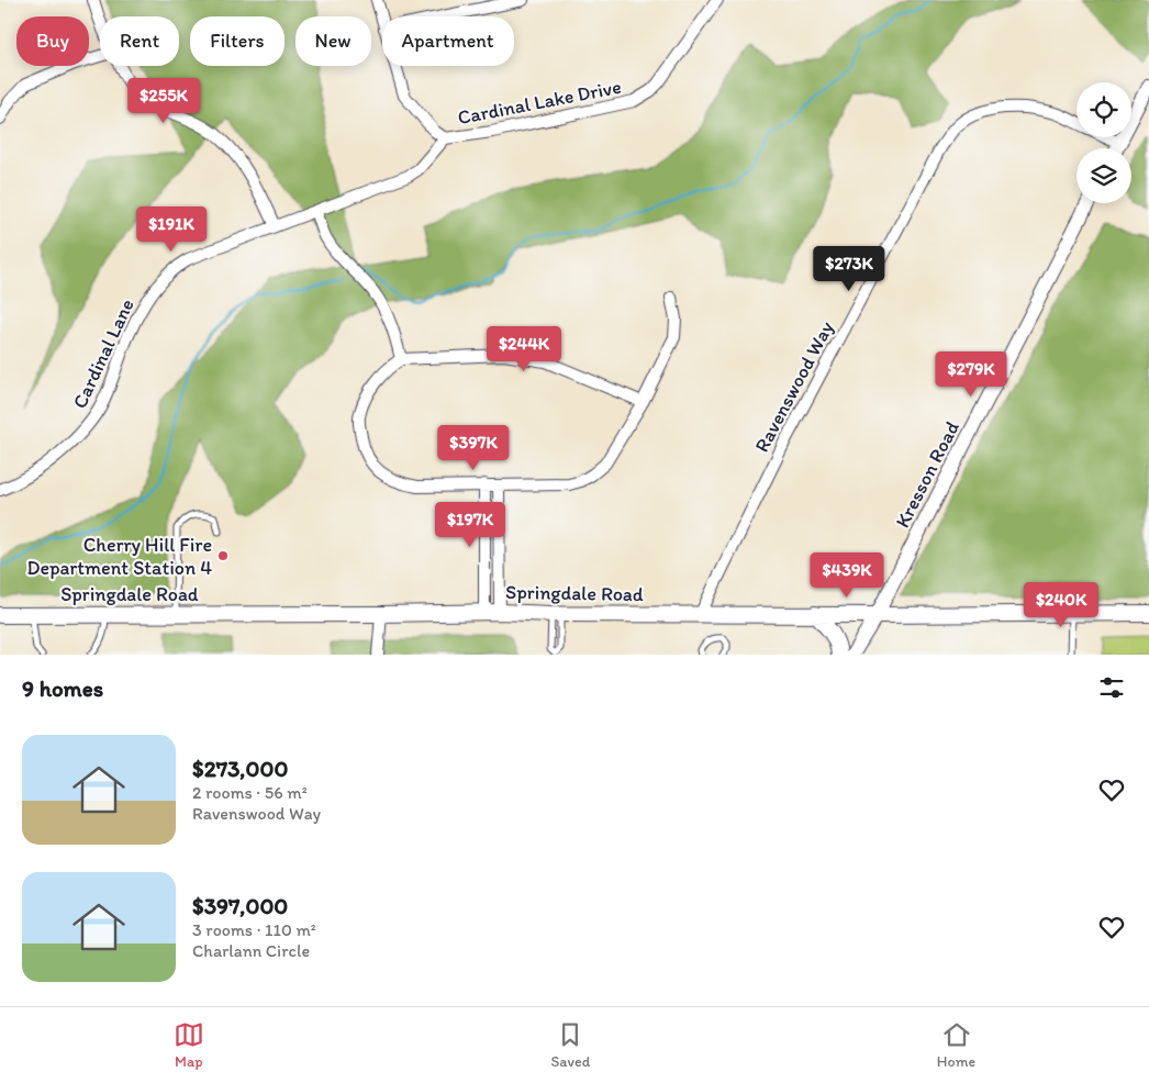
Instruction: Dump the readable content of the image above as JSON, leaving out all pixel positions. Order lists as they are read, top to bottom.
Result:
{
  "streets": {
    "main road": ["Springdale Road"],
    "street": [
      "Cardinal Lake Drive",
      "Cardinal Lane",
      "Ravenswood Way",
      "Kresson Road"
    ]
  },
  "crossings": [
    ["Cardinal Lake Drive", "Cardinal Lane"],
    ["Ravenswood Way", "Springdale Road"],
    ["Kresson Road", "Springdale Road"]
  ],
  "places": ["Cherry Hill Fire Department Station 4"],
  "page": {
    "chip": [
      "Buy",
      "Rent",
      "Filters",
      "New",
      "Apartment"
    ],
    "price": [
      "$255K",
      "$191K",
      "$273K",
      "$244K",
      "$279K",
      "$397K",
      "$197K",
      "$439K",
      "$240K"
    ],
    "heading": "9 homes",
    "list": [
      {
        "name": "$273,000",
        "note": "2 rooms · 56 m² · Ravenswood Way"
      },
      {
        "name": "$397,000",
        "note": "3 rooms · 110 m² · Charlann Circle"
      }
    ],
    "tabs": ["Map", "Saved", "Home"]
  }
}
